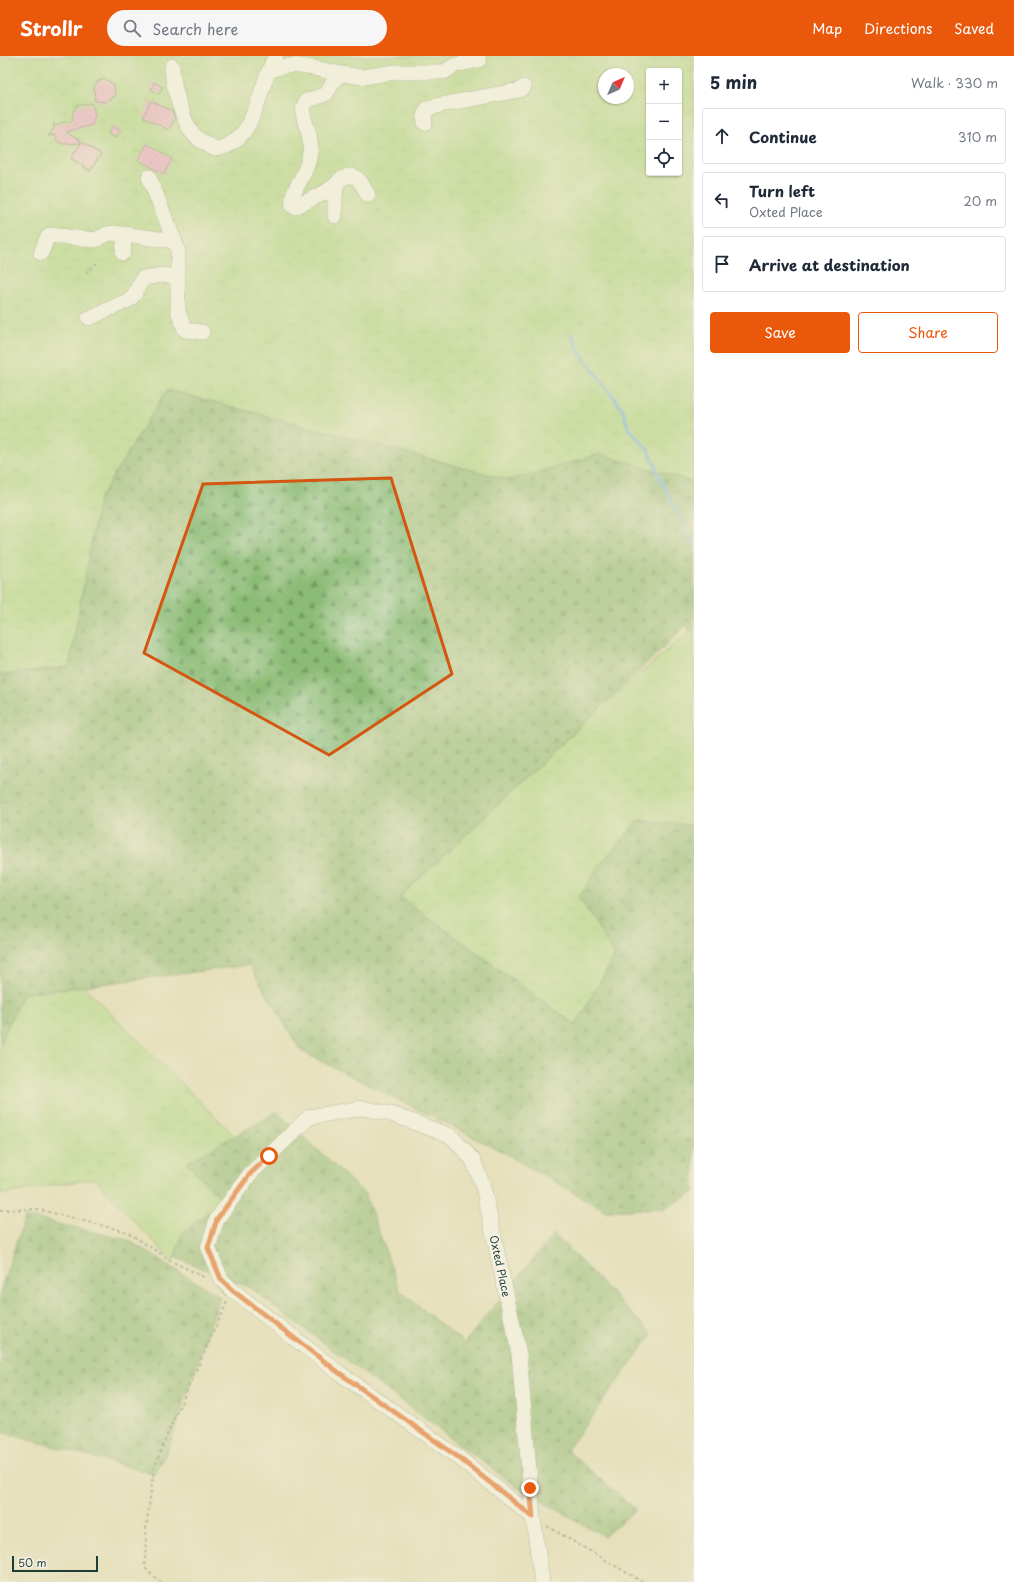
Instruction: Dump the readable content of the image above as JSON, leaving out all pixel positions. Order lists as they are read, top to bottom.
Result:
{
  "streets": {
    "street": ["Oxted Place"]
  },
  "scale_bar": "50 m",
  "north": "top right",
  "page": {
    "header": "Strollr",
    "search": "Search here",
    "nav": ["Map", "Directions", "Saved"],
    "heading": ["5 min", "Walk · 330 m"],
    "map_buttons": ["+", "−"],
    "list": [
      ["Continue", "310 m"],
      ["Turn left", "Oxted Place", "20 m"],
      "Arrive at destination"
    ],
    "buttons": ["Save", "Share"],
    "scale": "50 m"
  }
}
